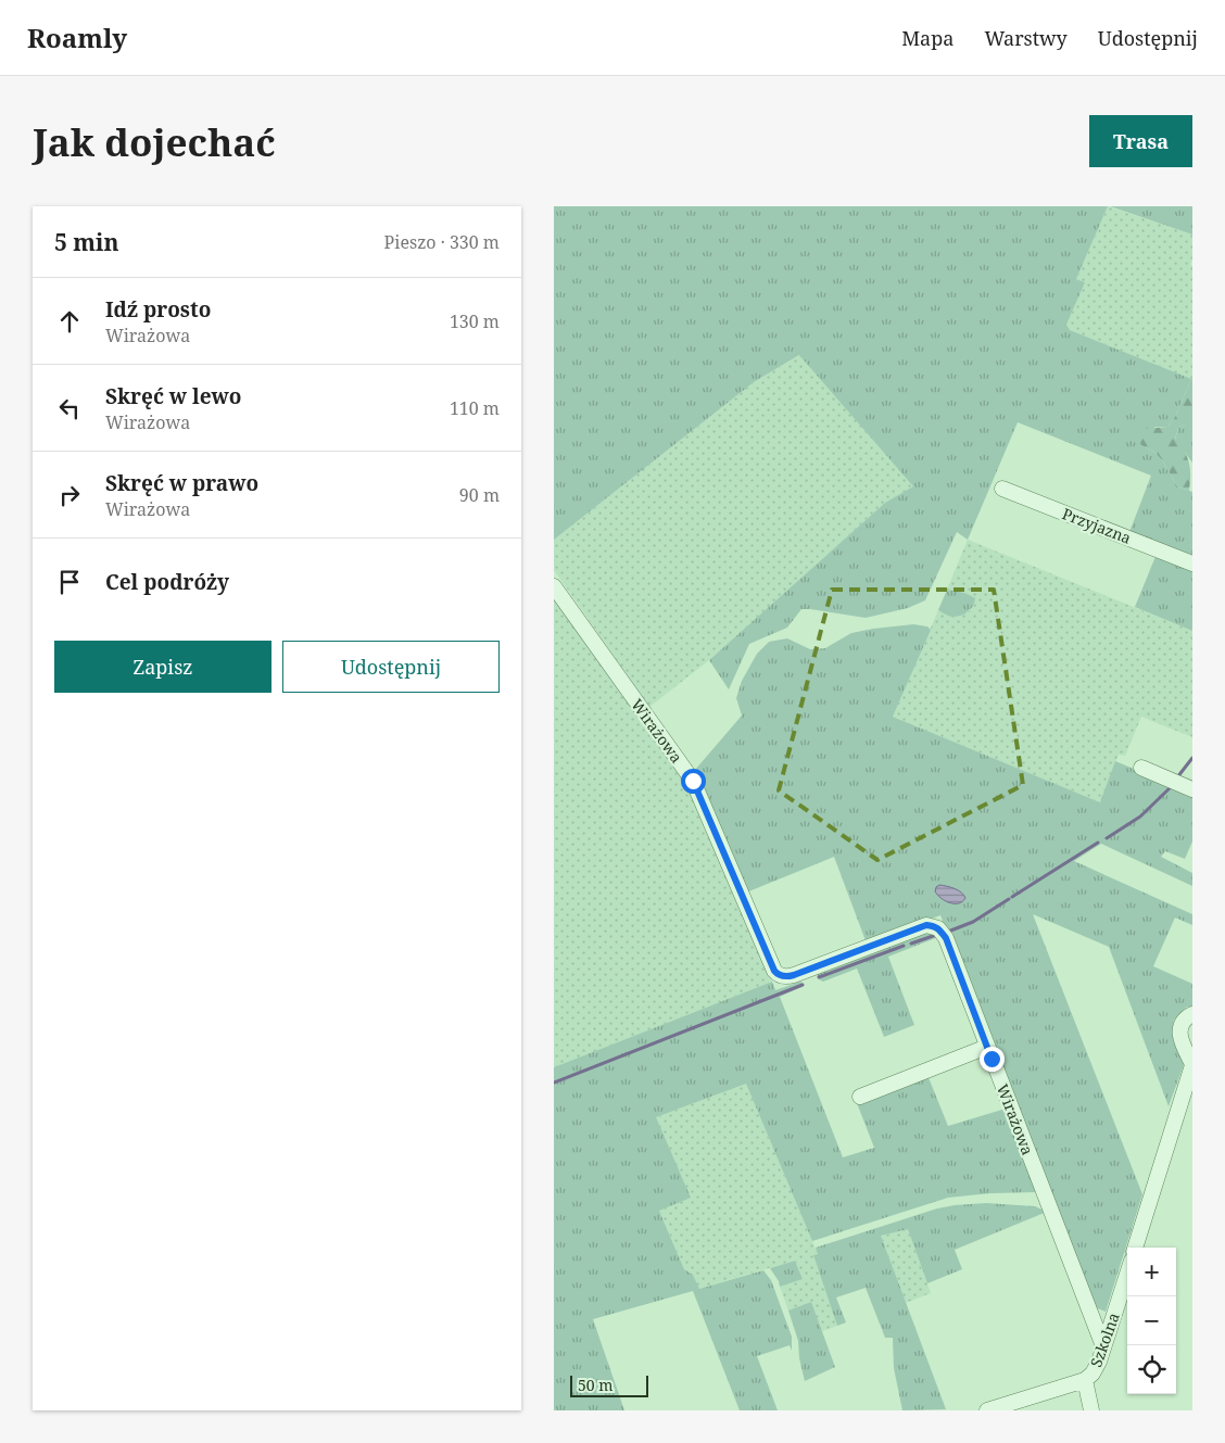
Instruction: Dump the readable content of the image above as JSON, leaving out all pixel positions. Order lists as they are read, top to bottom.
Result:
{
  "streets": {
    "street": ["Przyjazna", "Wirażowa", "Szkolna"]
  },
  "crossings": [
    ["Wirażowa", "Szkolna"]
  ],
  "scale_bar": "50 m",
  "page": {
    "header": "Roamly",
    "nav": ["Mapa", "Warstwy", "Udostępnij"],
    "buttons": [
      "Trasa",
      ["Zapisz", "Udostępnij"]
    ],
    "title": "Jak dojechać",
    "heading": ["5 min", "Pieszo · 330 m"],
    "list": [
      ["Idź prosto", "Wirażowa", "130 m"],
      ["Skręć w lewo", "Wirażowa", "110 m"],
      ["Skręć w prawo", "Wirażowa", "90 m"],
      "Cel podróży"
    ],
    "map_buttons": ["+", "−"],
    "scale": "50 m"
  }
}
